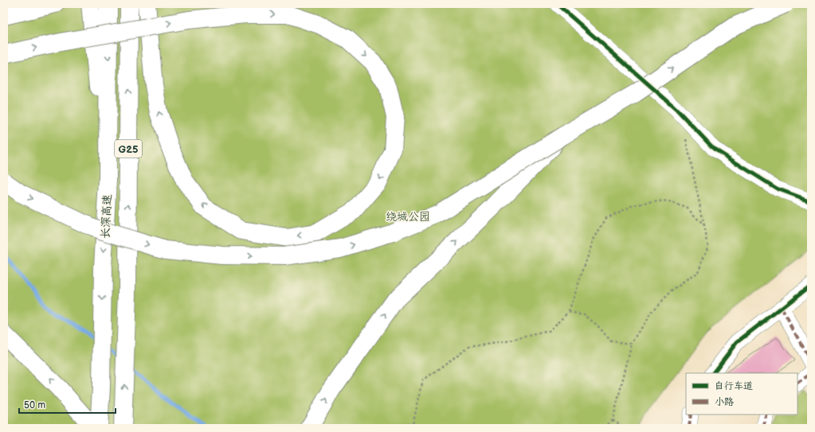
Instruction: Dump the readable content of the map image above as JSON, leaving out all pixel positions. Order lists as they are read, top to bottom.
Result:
{
  "streets": {
    "highway": ["G25", "长深高速"]
  },
  "parks": ["绕城公园"],
  "legend": ["自行车道", "小路"],
  "scale_bar": "50 m"
}
